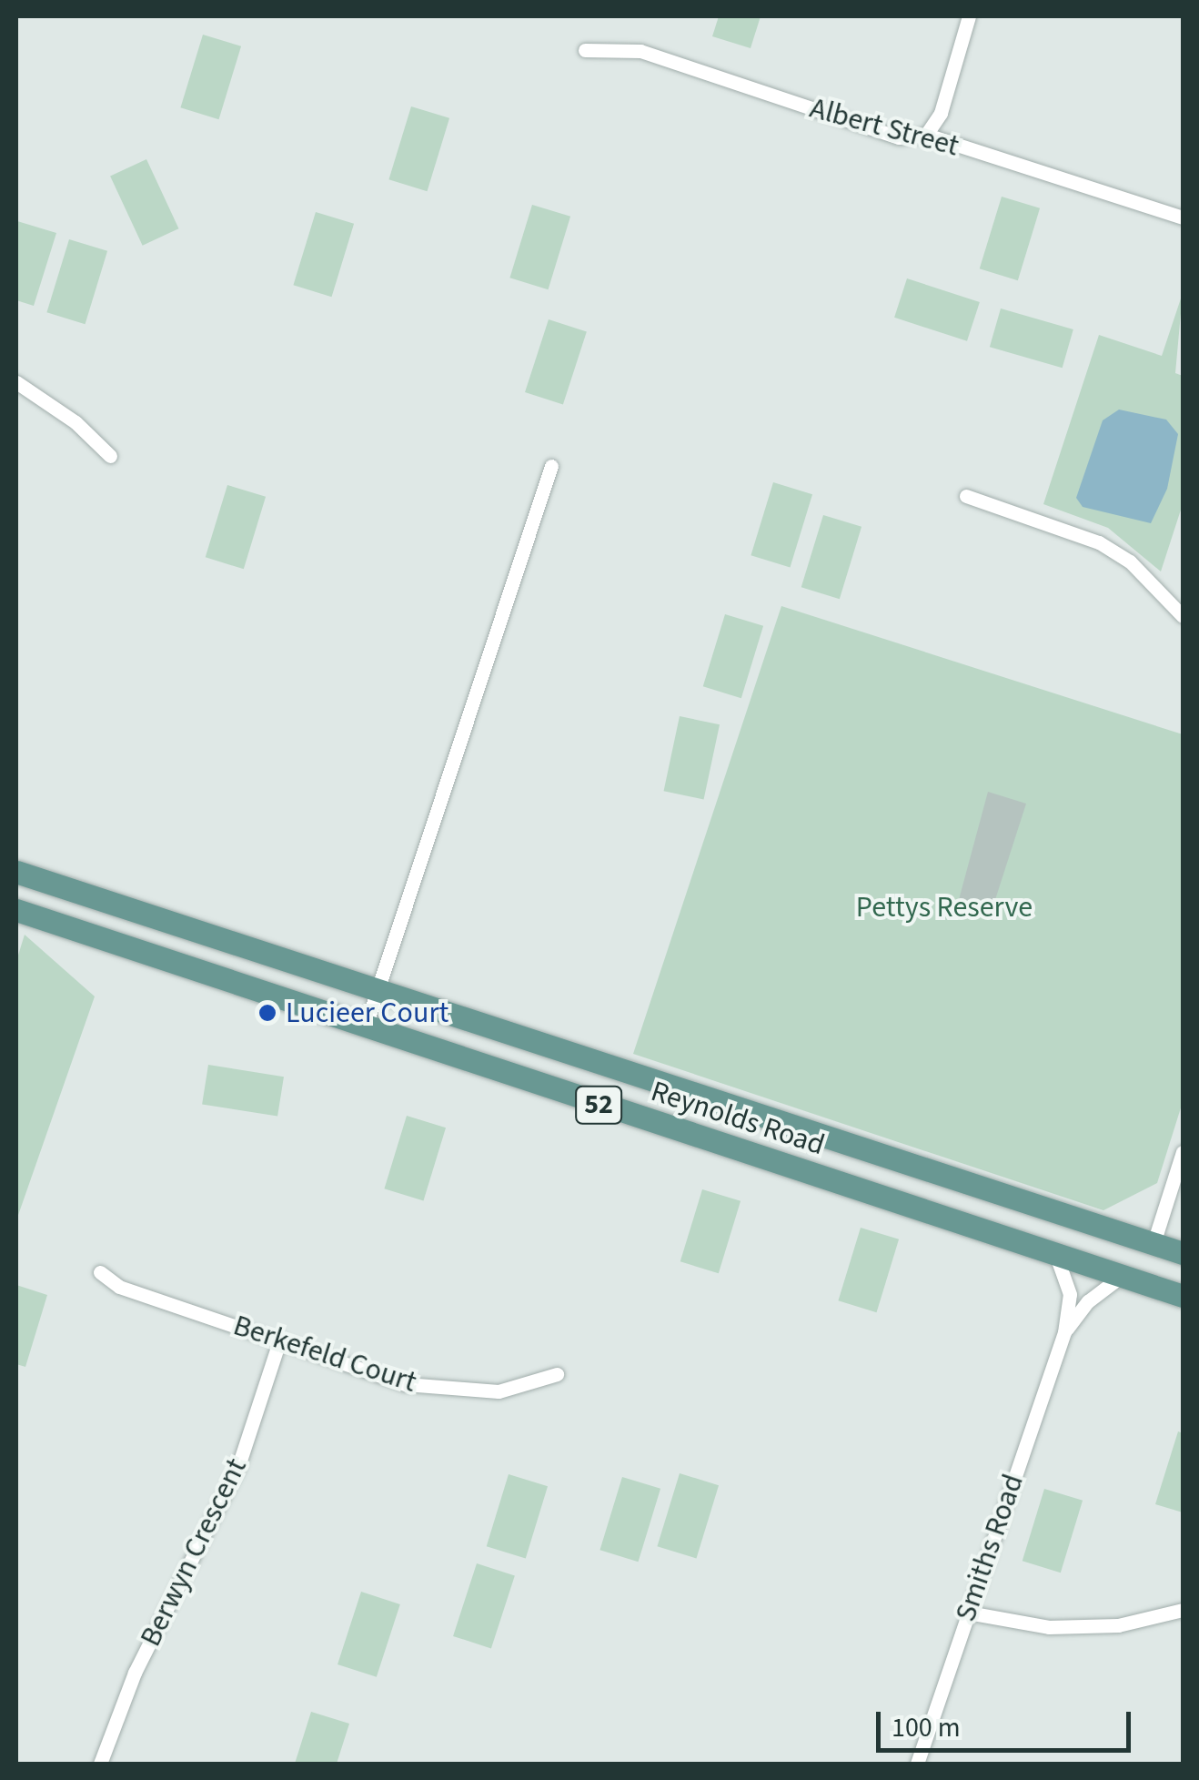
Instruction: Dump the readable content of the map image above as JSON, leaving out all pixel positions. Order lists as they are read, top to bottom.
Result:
{
  "streets": {
    "main road": ["52", "Reynolds Road"],
    "street": [
      "Albert Street",
      "Berkefeld Court",
      "Smiths Road",
      "Berwyn Crescent"
    ]
  },
  "crossings": [
    ["Reynolds Road", "Smiths Road"],
    ["Berkefeld Court", "Berwyn Crescent"]
  ],
  "parks": ["Pettys Reserve"],
  "places": ["Lucieer Court"],
  "scale_bar": "100 m"
}
